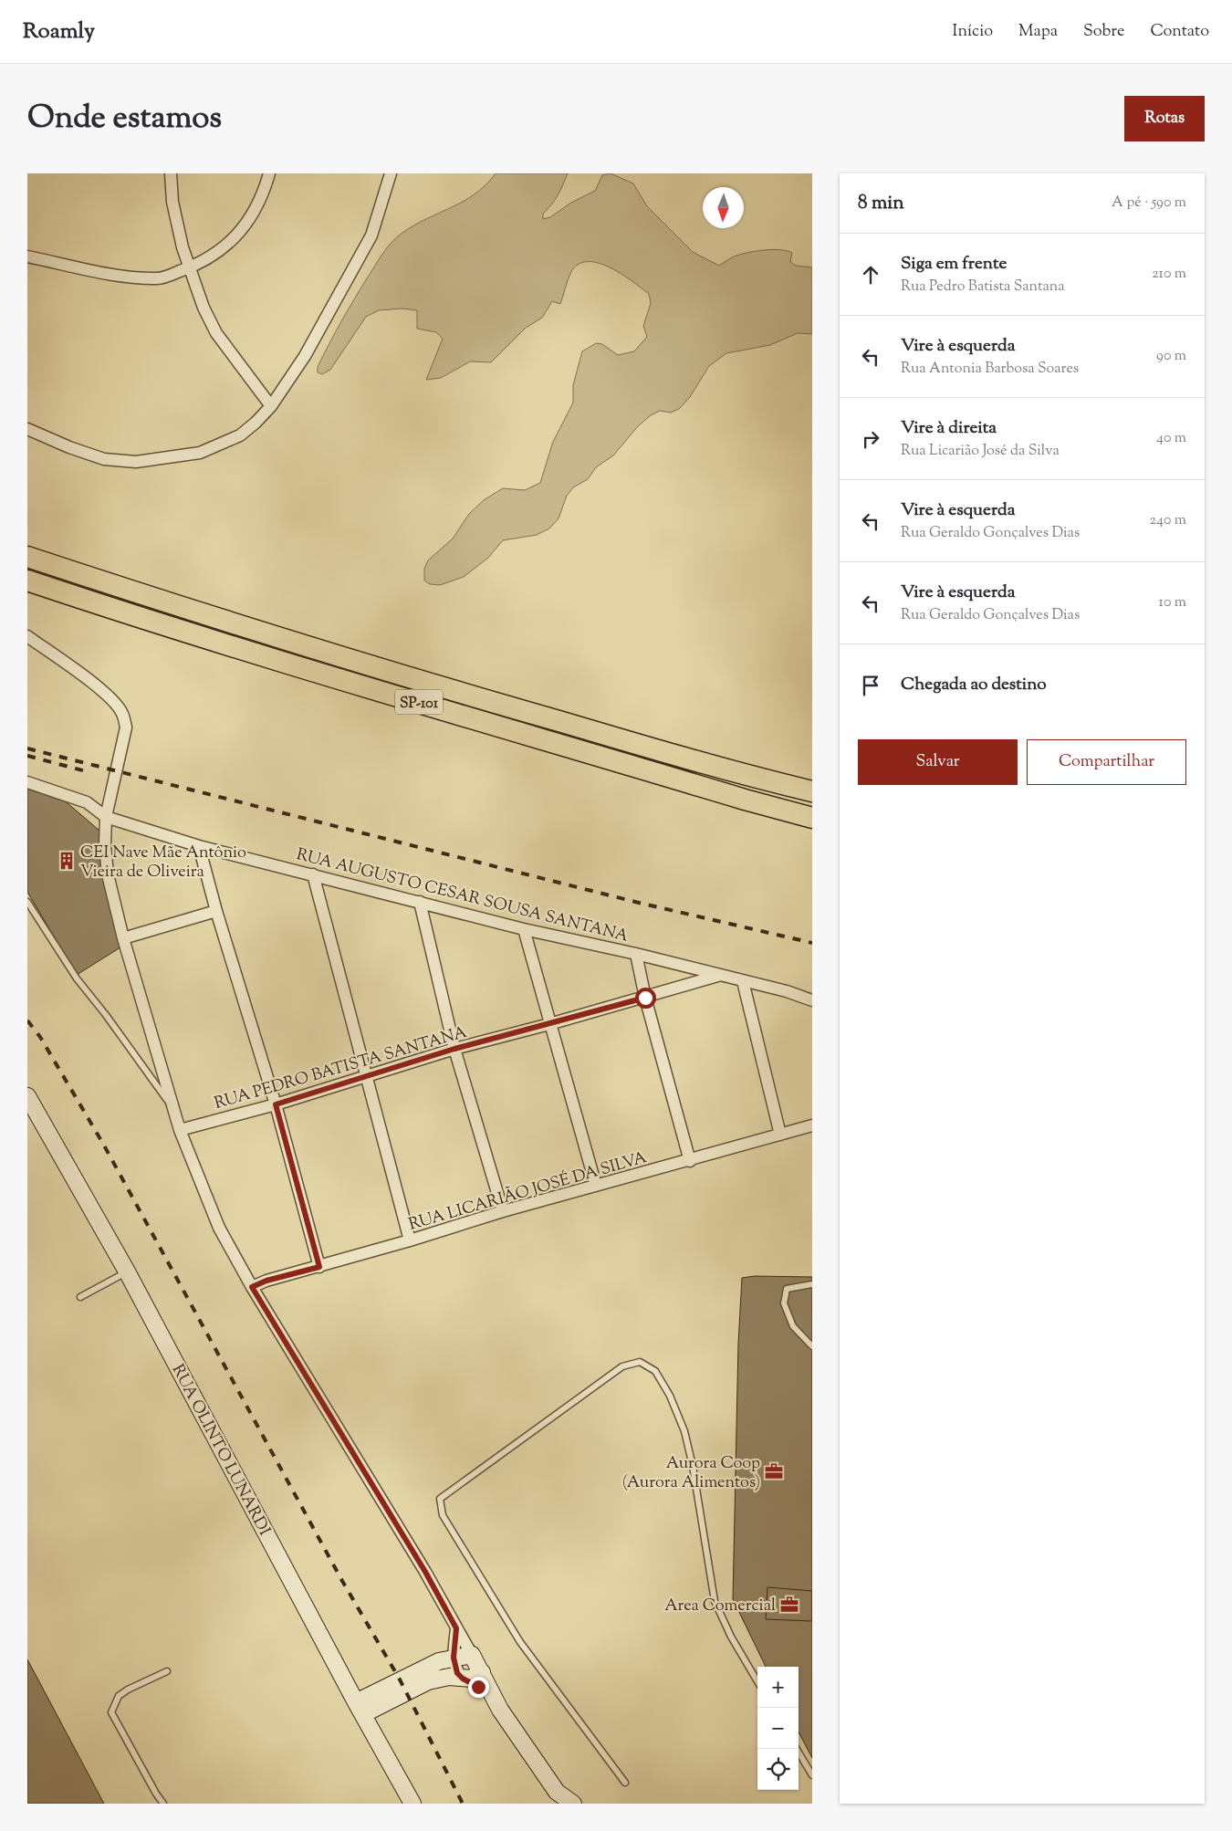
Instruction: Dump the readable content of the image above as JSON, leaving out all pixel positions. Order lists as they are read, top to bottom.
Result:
{
  "streets": {
    "highway": ["SP-101"],
    "street": [
      "RUA AUGUSTO CESAR SOUSA SANTANA",
      "RUA PEDRO BATISTA SANTANA",
      "RUA LICARIÃO JOSÉ DA SILVA",
      "RUA OLINTO LUNARDI"
    ]
  },
  "crossings": [
    ["RUA AUGUSTO CESAR SOUSA SANTANA", "RUA PEDRO BATISTA SANTANA"]
  ],
  "places": {
    "building": ["CEI Nave Mãe Antônio Vieira de Oliveira"],
    "office": ["Aurora Coop (Aurora Alimentos)", "Area Comercial"]
  },
  "north": "bottom",
  "page": {
    "header": "Roamly",
    "nav": [
      "Início",
      "Mapa",
      "Sobre",
      "Contato"
    ],
    "title": "Onde estamos",
    "buttons": [
      "Rotas",
      ["Salvar", "Compartilhar"]
    ],
    "heading": ["8 min", "A pé · 590 m"],
    "list": [
      ["Siga em frente", "Rua Pedro Batista Santana", "210 m"],
      ["Vire à esquerda", "Rua Antonia Barbosa Soares", "90 m"],
      ["Vire à direita", "Rua Licarião José da Silva", "40 m"],
      ["Vire à esquerda", "Rua Geraldo Gonçalves Dias", "240 m"],
      ["Vire à esquerda", "Rua Geraldo Gonçalves Dias", "10 m"],
      "Chegada ao destino"
    ],
    "map_buttons": ["+", "−"]
  }
}
